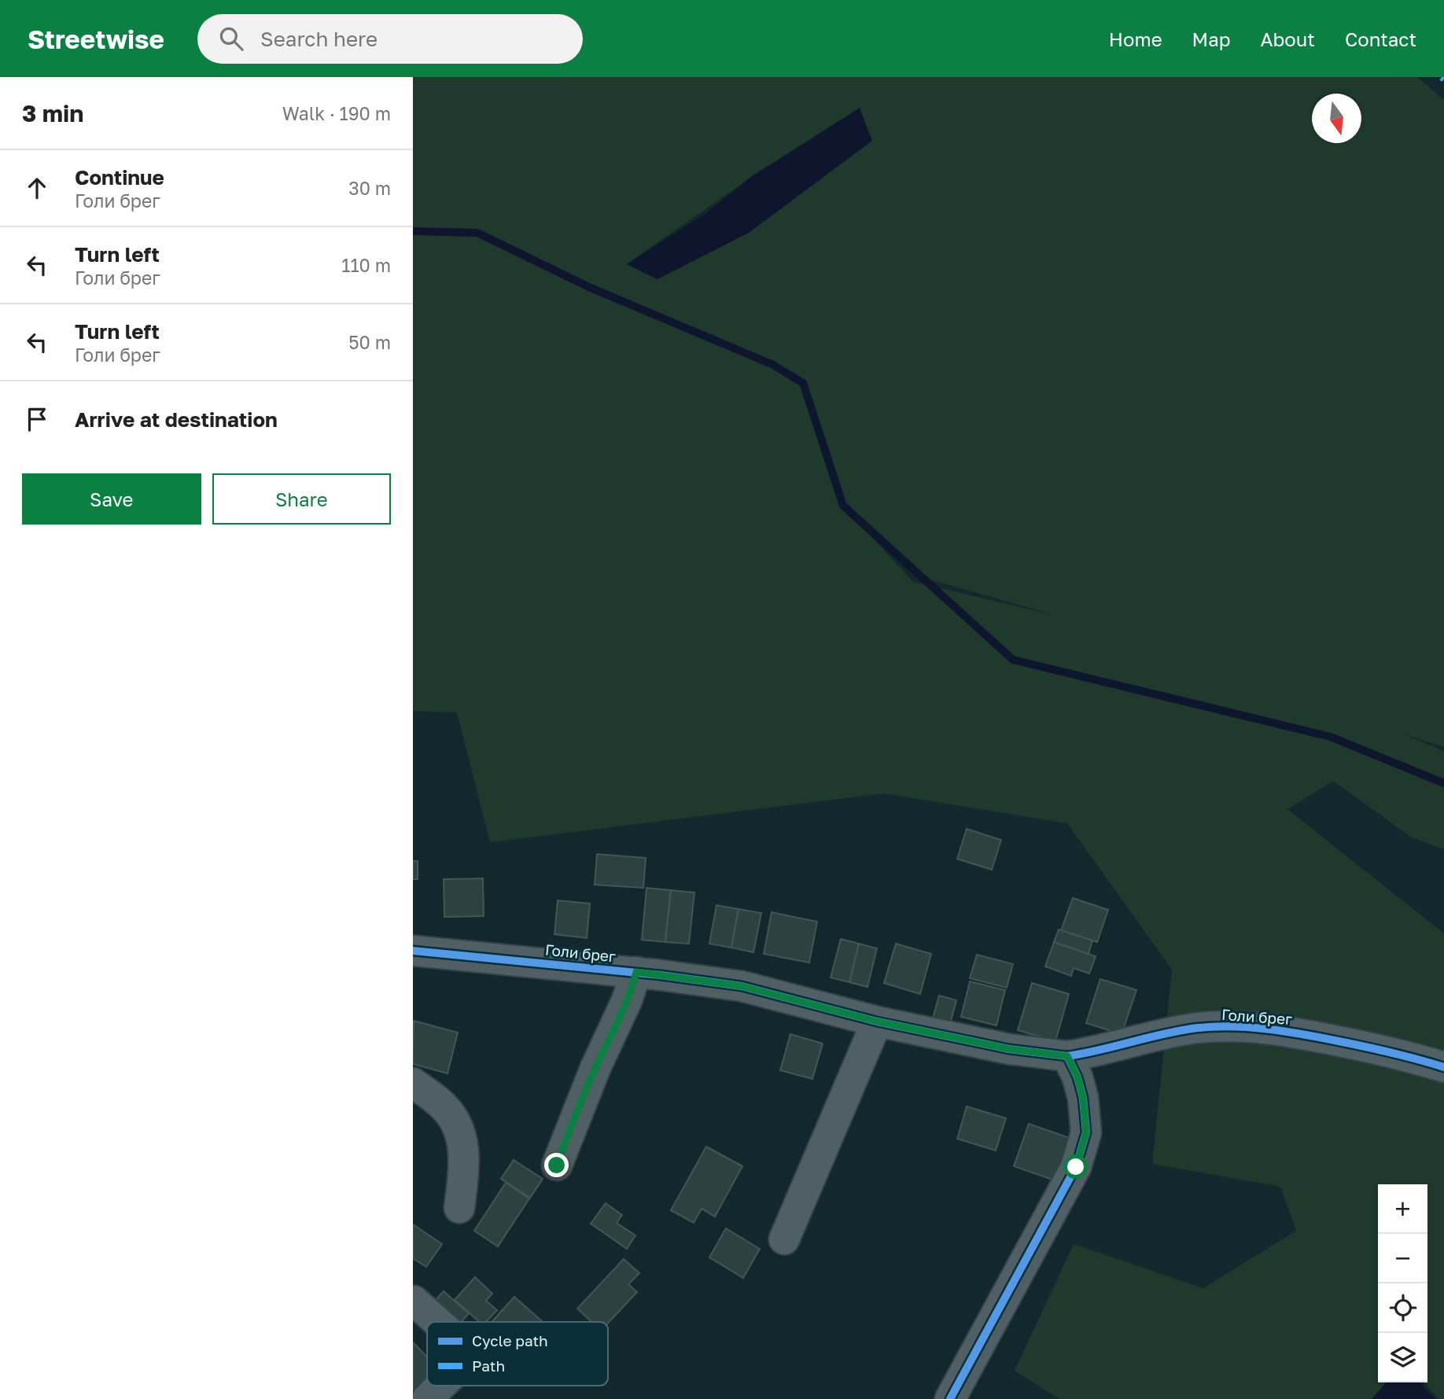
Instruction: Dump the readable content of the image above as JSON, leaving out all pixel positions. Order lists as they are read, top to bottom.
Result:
{
  "streets": {
    "street": ["Голи брег"]
  },
  "legend": ["Cycle path", "Path"],
  "north": "bottom",
  "page": {
    "header": "Streetwise",
    "search": "Search here",
    "nav": [
      "Home",
      "Map",
      "About",
      "Contact"
    ],
    "heading": ["3 min", "Walk · 190 m"],
    "list": [
      ["Continue", "Голи брег", "30 m"],
      ["Turn left", "Голи брег", "110 m"],
      ["Turn left", "Голи брег", "50 m"],
      "Arrive at destination"
    ],
    "buttons": ["Save", "Share"],
    "map_buttons": ["+", "−"]
  }
}
